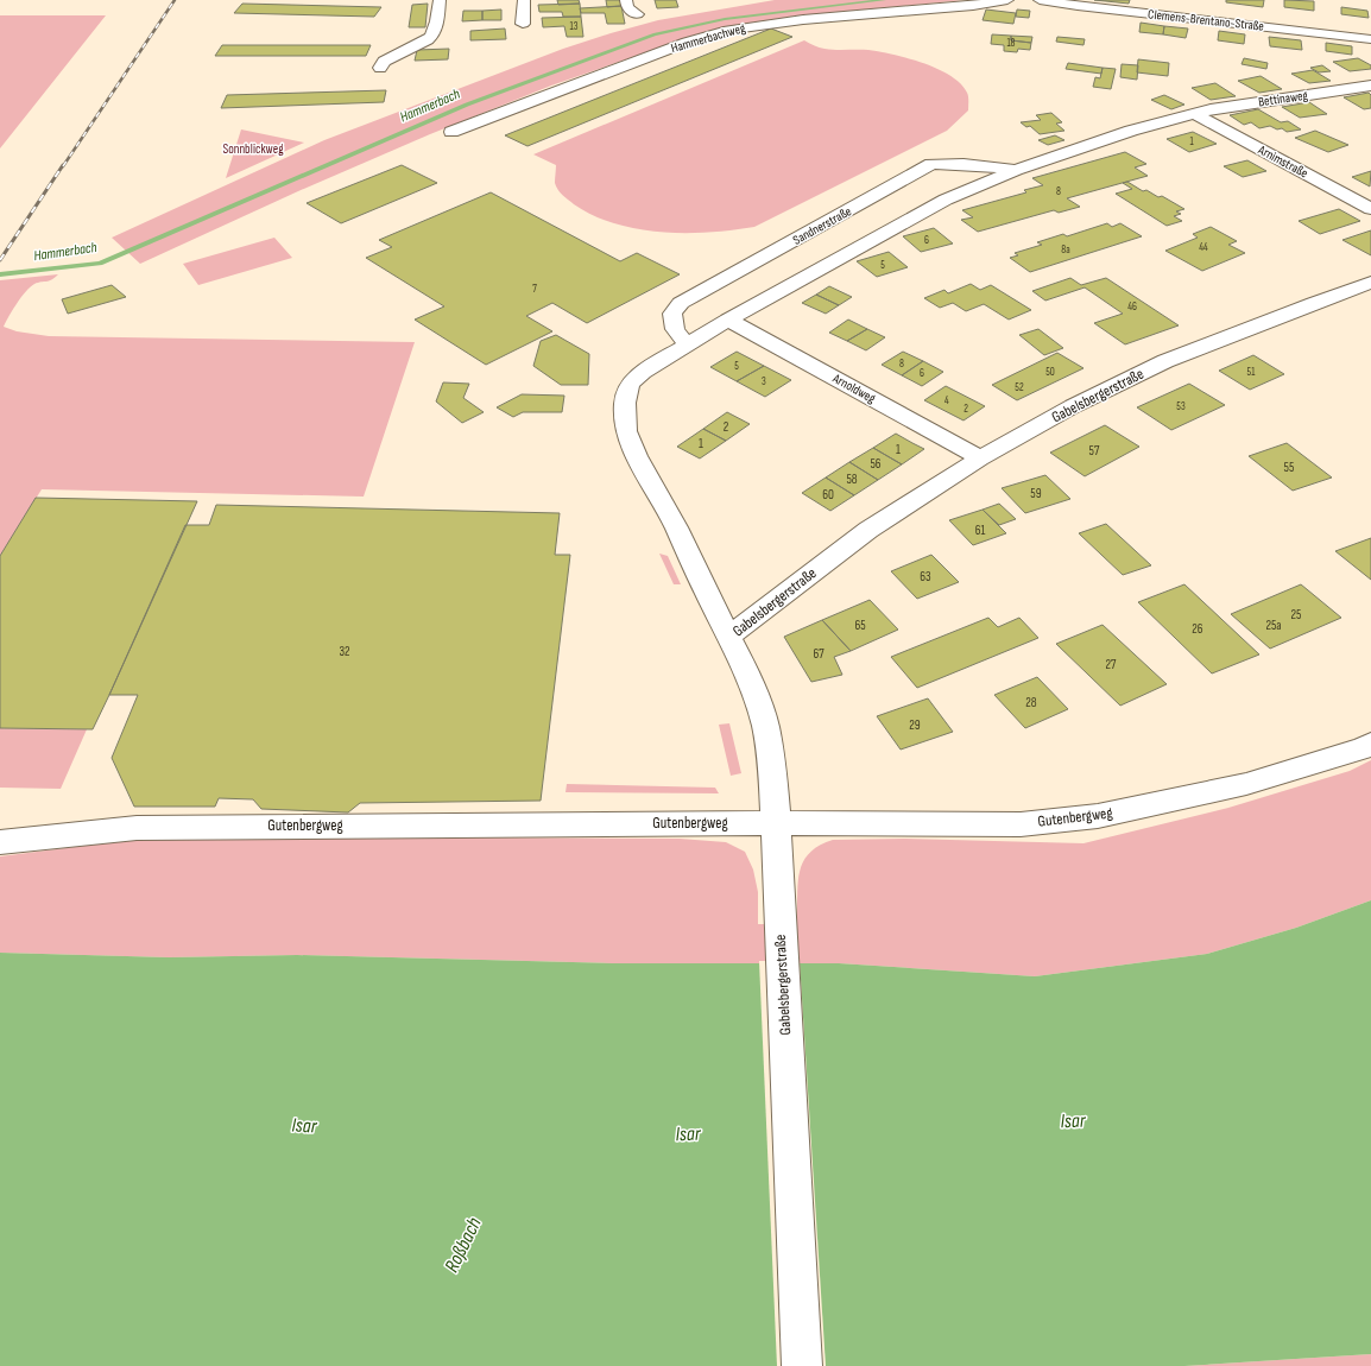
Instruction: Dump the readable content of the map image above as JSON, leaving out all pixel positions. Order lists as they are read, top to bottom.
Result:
{
  "streets": {
    "street": [
      "Clemens-Brentano-Straße",
      "Hammerbachweg",
      "Bettinaweg",
      "Arnimstraße",
      "Sandnerstraße",
      "Arnoldweg",
      "Gabelsbergerstraße",
      "Gutenbergweg"
    ]
  },
  "crossings": [
    ["Bettinaweg", "Arnimstraße"],
    ["Bettinaweg", "Sandnerstraße"],
    ["Arnimstraße", "Sandnerstraße"],
    ["Sandnerstraße", "Arnoldweg"],
    ["Sandnerstraße", "Gabelsbergerstraße"],
    ["Arnoldweg", "Gabelsbergerstraße"],
    ["Gabelsbergerstraße", "Gutenbergweg"]
  ],
  "water": ["Hammerbach", "Isar", "Roßbach"],
  "parks": ["Sonnblickweg"],
  "house_numbers": [
    "13",
    "18",
    "1",
    "8",
    "6",
    "44",
    "8a",
    "5",
    "7",
    "46",
    "8",
    "5",
    "50",
    "51",
    "6",
    "3",
    "52",
    "4",
    "53",
    "2",
    "2",
    "1",
    "1",
    "57",
    "56",
    "55",
    "58",
    "59",
    "60",
    "61",
    "63",
    "25",
    "65",
    "25a",
    "26",
    "32",
    "67",
    "27",
    "28",
    "29"
  ]
}
